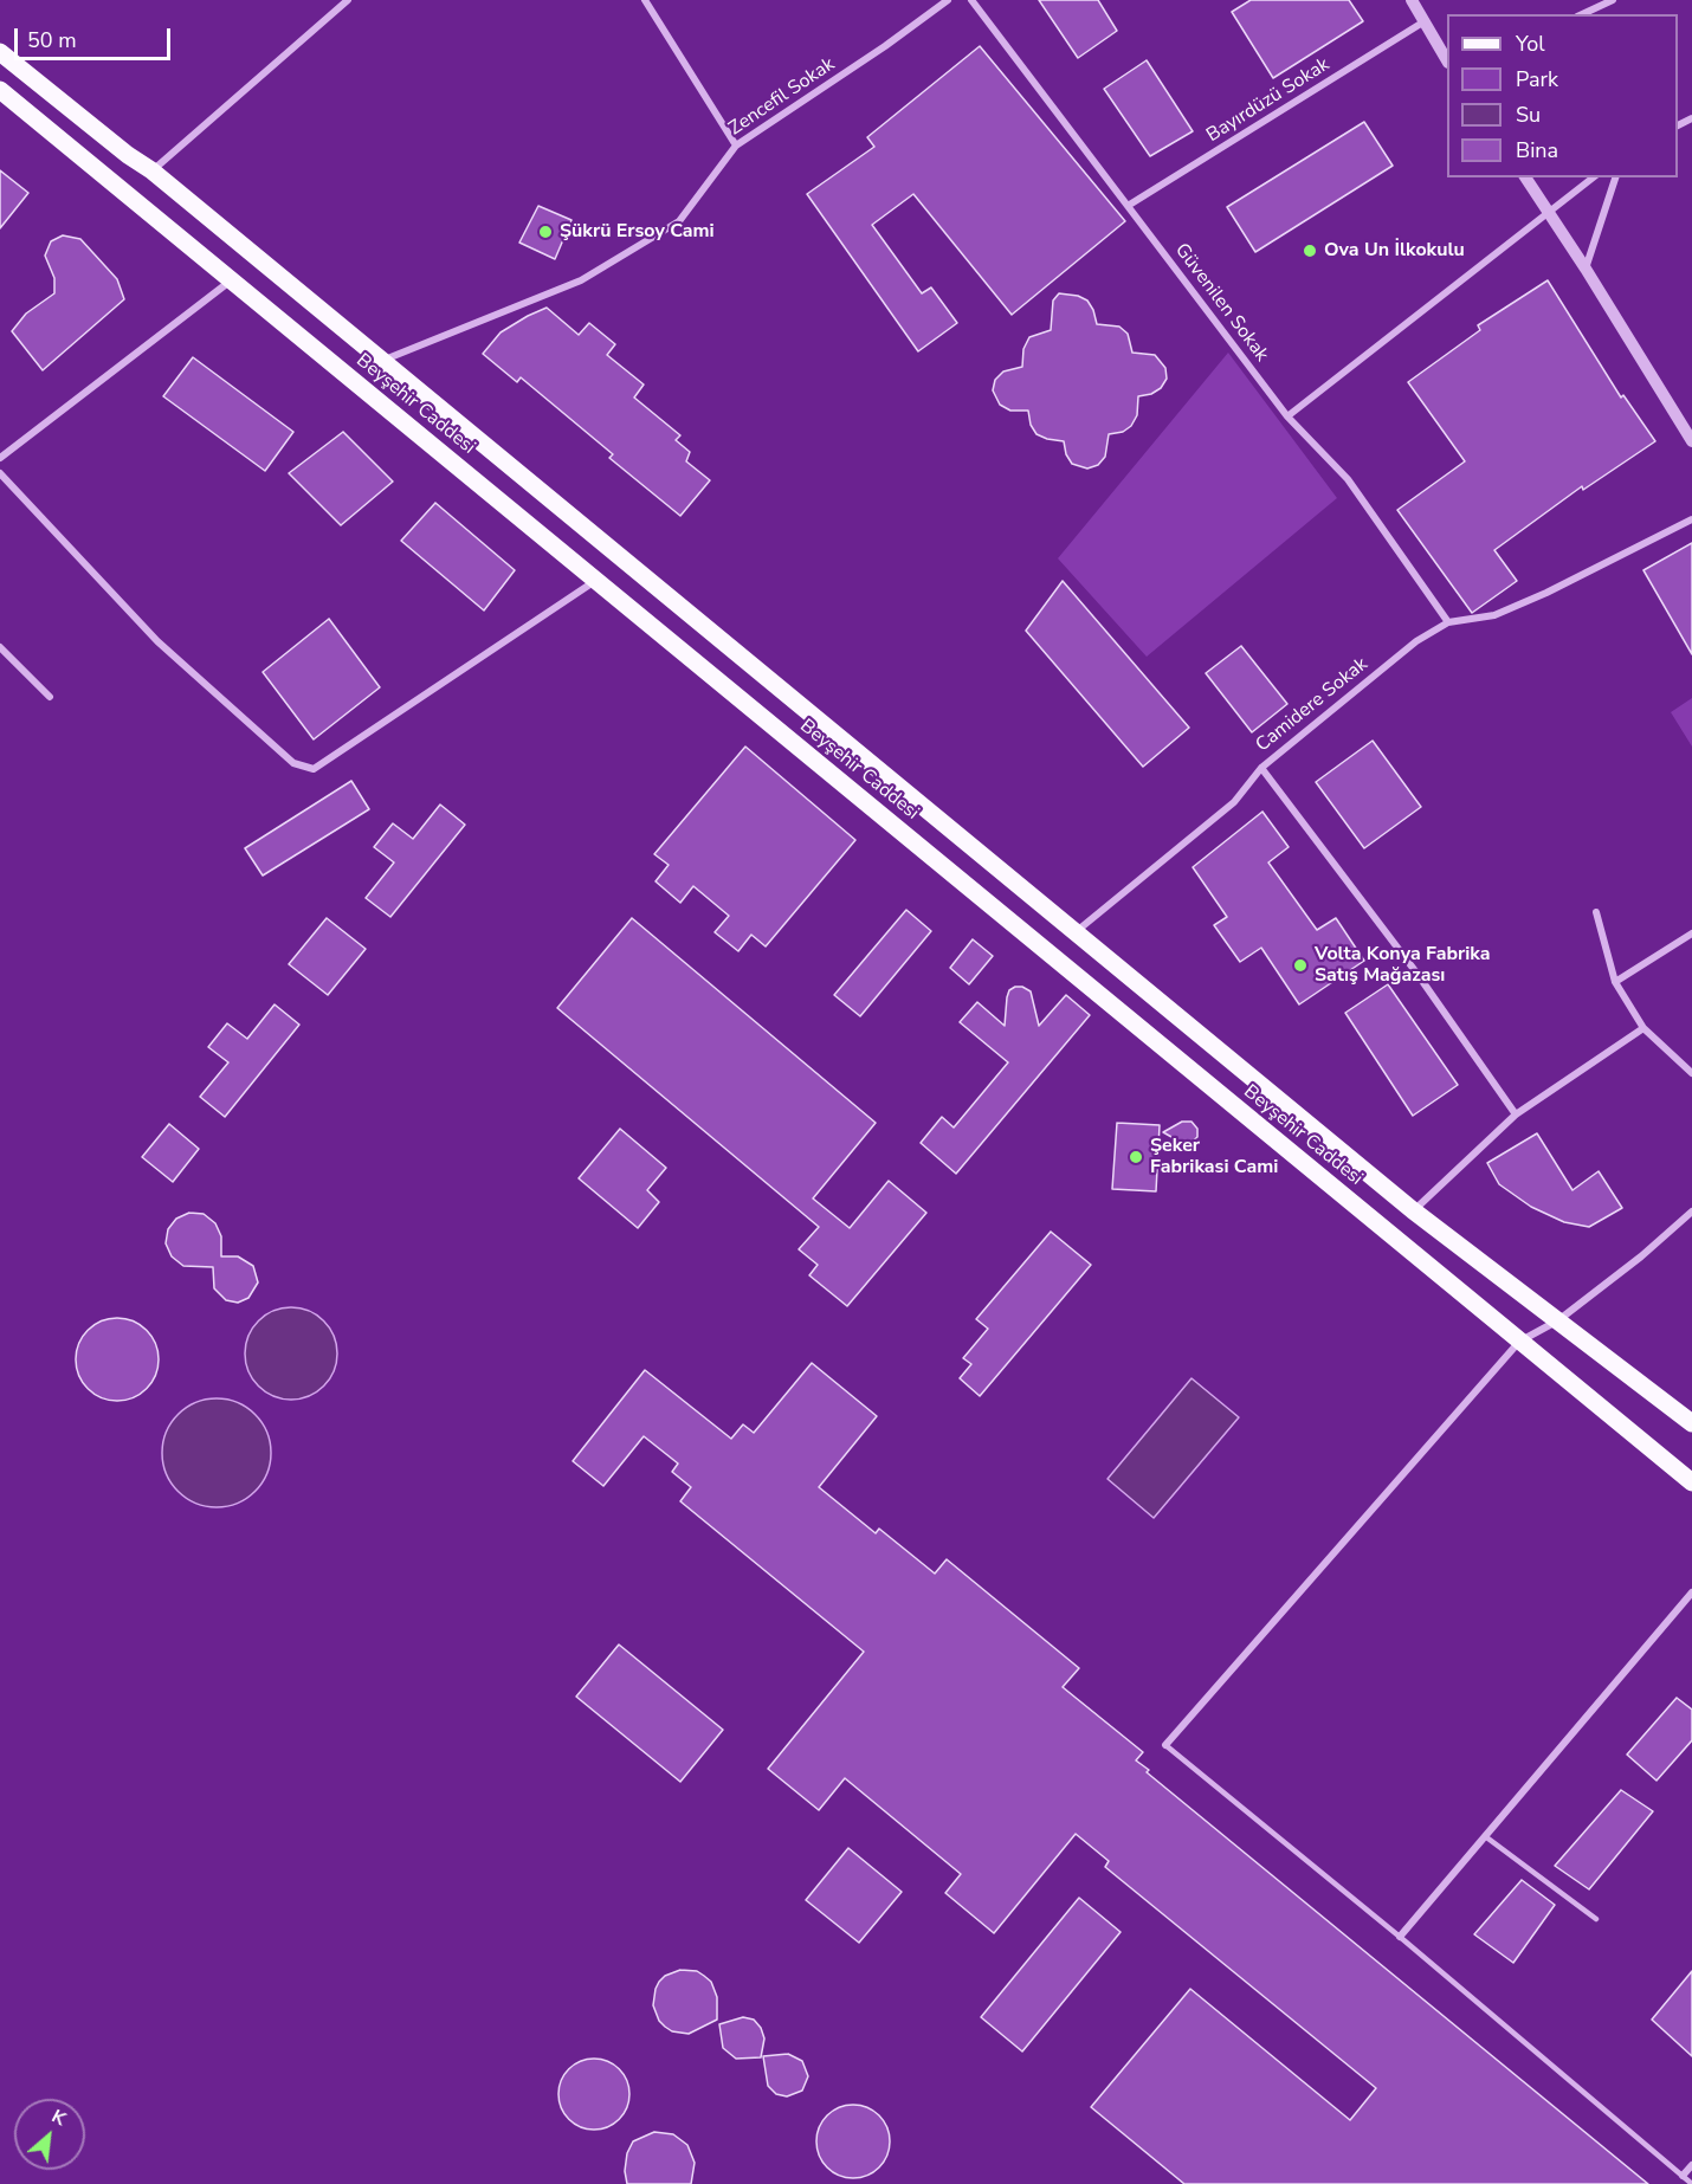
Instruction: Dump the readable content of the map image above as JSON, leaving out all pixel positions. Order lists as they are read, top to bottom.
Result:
{
  "streets": {
    "main road": ["Beyşehir Caddesi"],
    "street": [
      "Zencefil Sokak",
      "Bayırdüzü Sokak",
      "Güvenilen Sokak",
      "Camidere Sokak"
    ]
  },
  "crossings": [
    ["Zencefil Sokak", "Beyşehir Caddesi"],
    ["Bayırdüzü Sokak", "Güvenilen Sokak"],
    ["Güvenilen Sokak", "Camidere Sokak"]
  ],
  "places": [
    "Şükrü Ersoy Cami",
    "Ova Un İlkokulu",
    "Volta Konya Fabrika Satış Mağazası",
    "Şeker Fabrikasi Cami"
  ],
  "legend": [
    "Yol",
    "Park",
    "Su",
    "Bina"
  ],
  "scale_bar": "50 m",
  "north": "top right"
}
